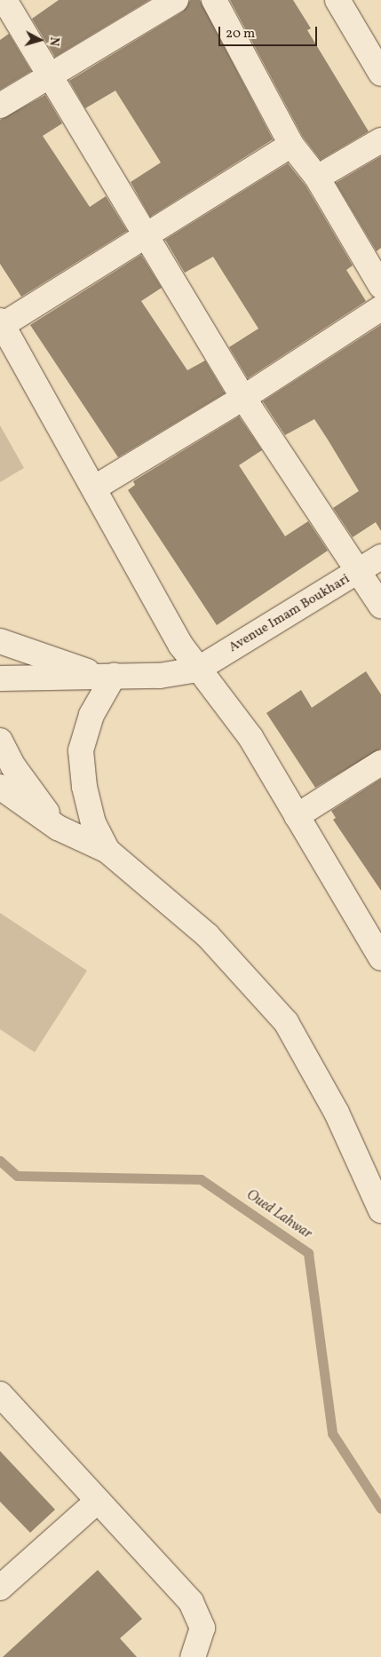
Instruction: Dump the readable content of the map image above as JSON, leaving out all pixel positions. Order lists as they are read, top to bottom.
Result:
{
  "streets": {
    "street": ["Avenue Imam Boukhari"]
  },
  "water": ["Oued Lahwar"],
  "scale_bar": "20 m",
  "north": "right"
}
